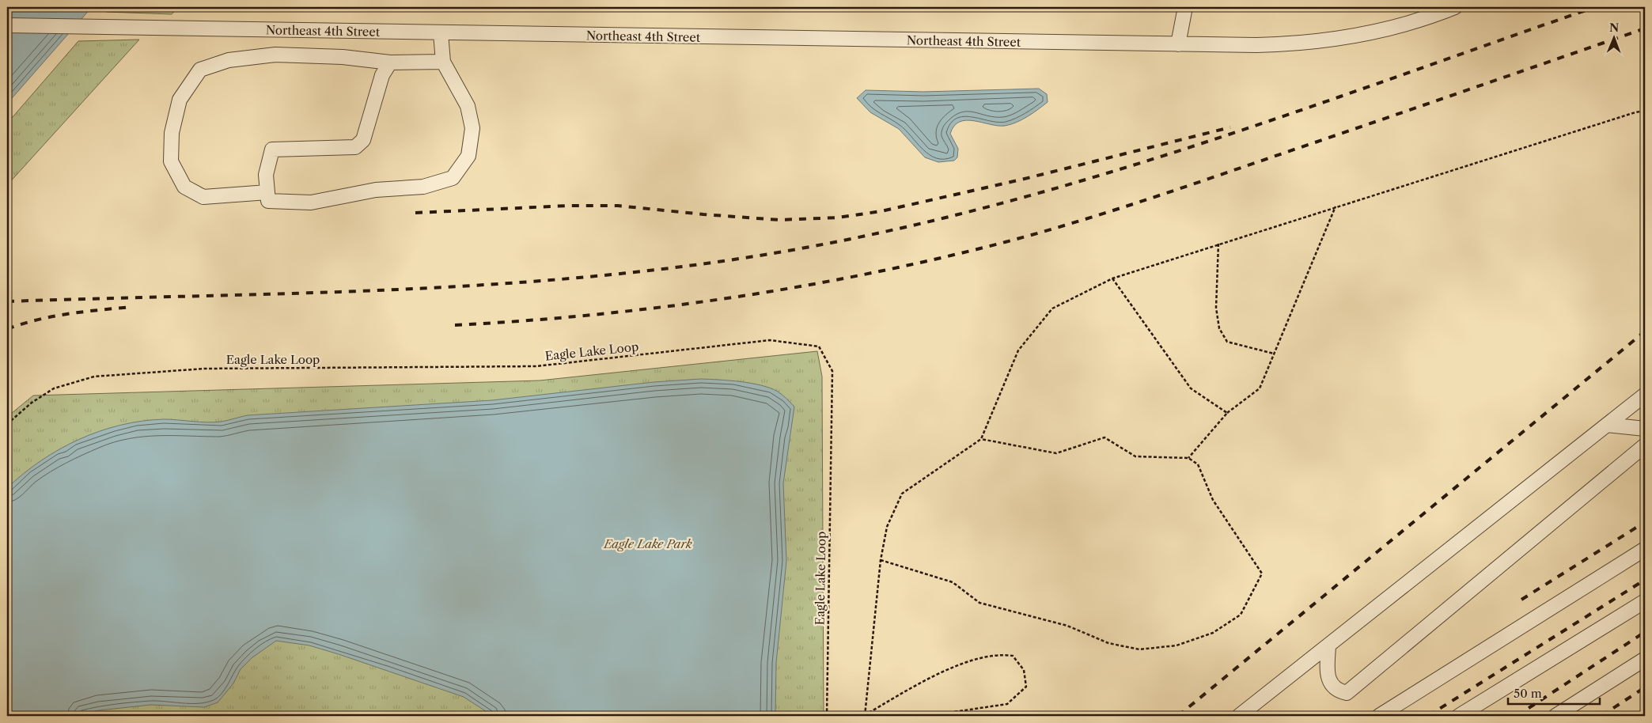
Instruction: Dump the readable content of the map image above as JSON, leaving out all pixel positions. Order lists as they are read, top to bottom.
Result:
{
  "streets": {
    "street": ["Northeast 4th Street"],
    "path": ["Eagle Lake Loop"]
  },
  "parks": ["Eagle Lake Park"],
  "scale_bar": "50 m",
  "north": "top"
}
